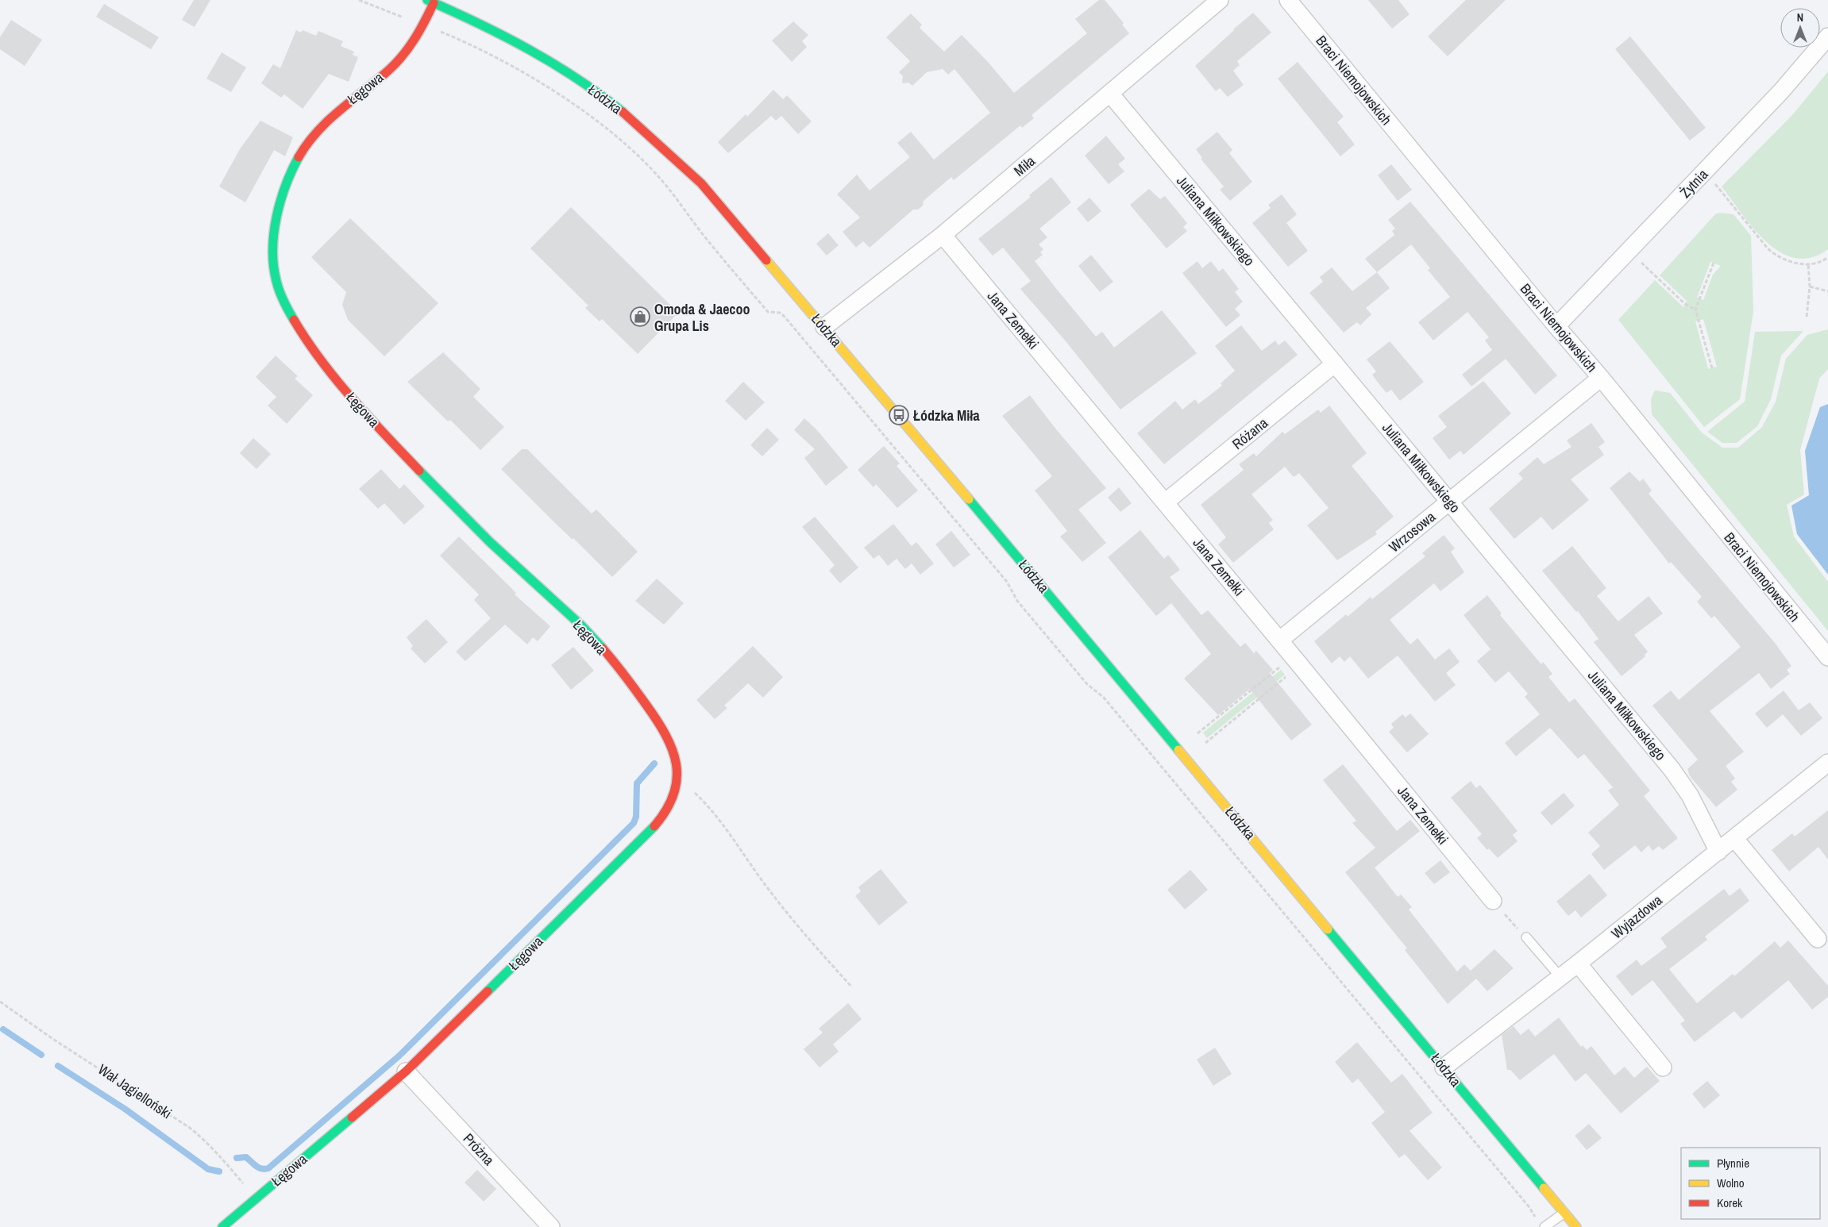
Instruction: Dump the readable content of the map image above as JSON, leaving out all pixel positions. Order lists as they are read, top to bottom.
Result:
{
  "streets": {
    "main road": ["Łęgowa", "Łódzka"],
    "street": [
      "Braci Niemojowskich",
      "Miła",
      "Żytnia",
      "Juliana Miłkowskiego",
      "Jana Zemełki",
      "Różana",
      "Wrzosowa",
      "Wyjazdowa",
      "Próżna"
    ],
    "path": ["Wał Jagielloński"]
  },
  "crossings": [
    ["Braci Niemojowskich", "Żytnia"],
    ["Braci Niemojowskich", "Wrzosowa"],
    ["Łęgowa", "Łódzka"],
    ["Łęgowa", "Wał Jagielloński"],
    ["Łęgowa", "Próżna"],
    ["Łódzka", "Miła"],
    ["Łódzka", "Wyjazdowa"],
    ["Miła", "Juliana Miłkowskiego"],
    ["Miła", "Jana Zemełki"],
    ["Juliana Miłkowskiego", "Różana"],
    ["Juliana Miłkowskiego", "Wrzosowa"],
    ["Juliana Miłkowskiego", "Wyjazdowa"],
    ["Jana Zemełki", "Różana"],
    ["Jana Zemełki", "Wrzosowa"]
  ],
  "places": {
    "shop": ["Omoda & Jaecoo Grupa Lis"],
    "bus stop": ["Łódzka Miła"]
  },
  "legend": ["Płynnie", "Wolno", "Korek"],
  "north": "top"
}
